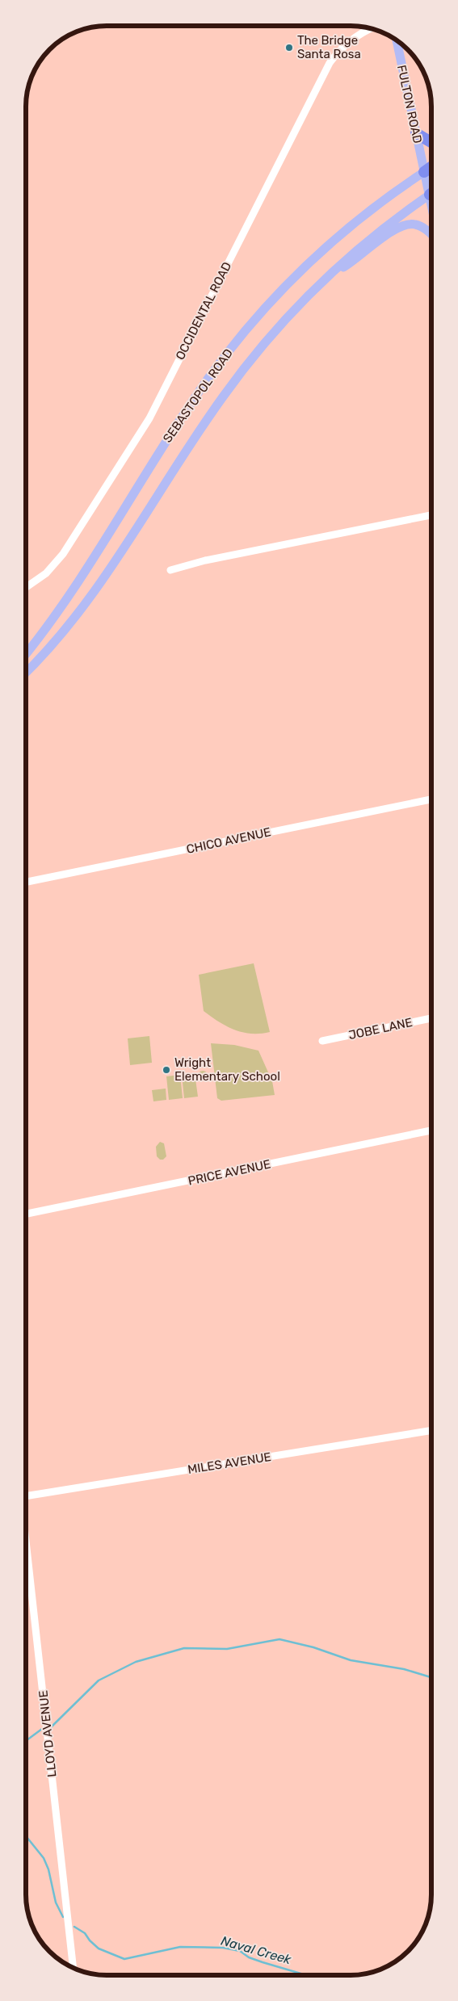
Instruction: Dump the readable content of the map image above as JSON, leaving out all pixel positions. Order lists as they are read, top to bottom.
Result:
{
  "streets": {
    "main road": ["FULTON ROAD", "SEBASTOPOL ROAD"],
    "street": [
      "OCCIDENTAL ROAD",
      "CHICO AVENUE",
      "JOBE LANE",
      "PRICE AVENUE",
      "MILES AVENUE",
      "LLOYD AVENUE"
    ]
  },
  "crossings": [
    ["FULTON ROAD", "SEBASTOPOL ROAD"]
  ],
  "water": ["Naval Creek"],
  "places": ["The Bridge Santa Rosa", "Wright Elementary School"]
}
